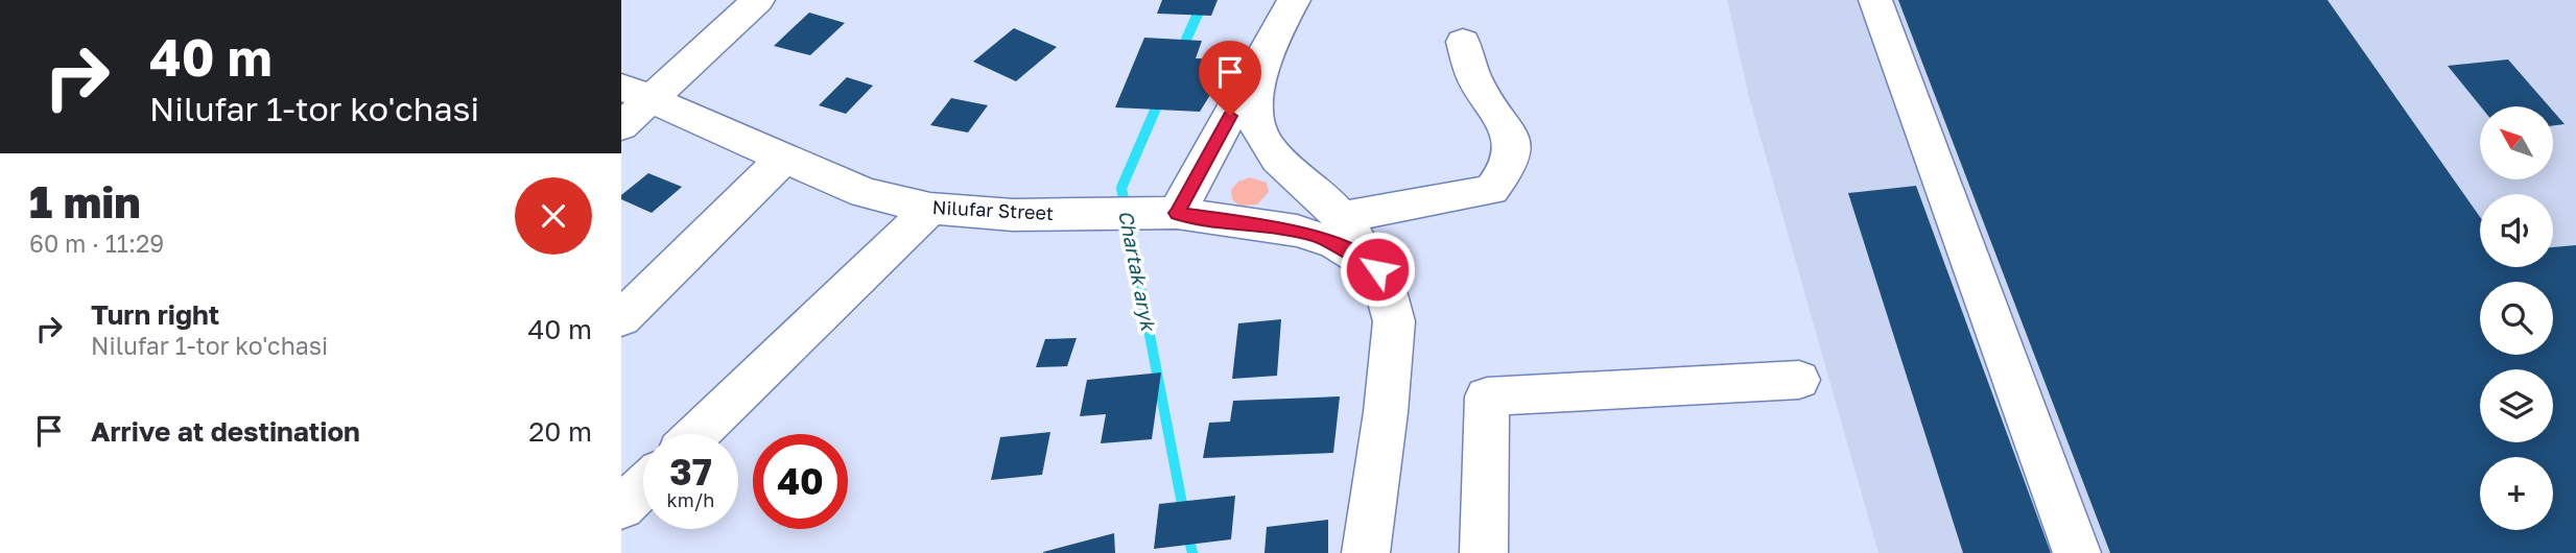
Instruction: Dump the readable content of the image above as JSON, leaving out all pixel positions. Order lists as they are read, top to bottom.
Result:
{
  "streets": {
    "street": ["Nilufar Street"]
  },
  "water": ["Chartak aryk"],
  "north": "top left",
  "page": {
    "turn": ["40 m", "Nilufar 1-tor ko'chasi"],
    "map_buttons": "+",
    "heading": ["1 min", "60 m · 11:29"],
    "list": [
      {
        "name": "Turn right",
        "note": "Nilufar 1-tor ko'chasi",
        "value": "40 m"
      },
      {
        "name": "Arrive at destination",
        "value": "20 m"
      }
    ],
    "speed": "37 km/h",
    "limit": "40"
  }
}
